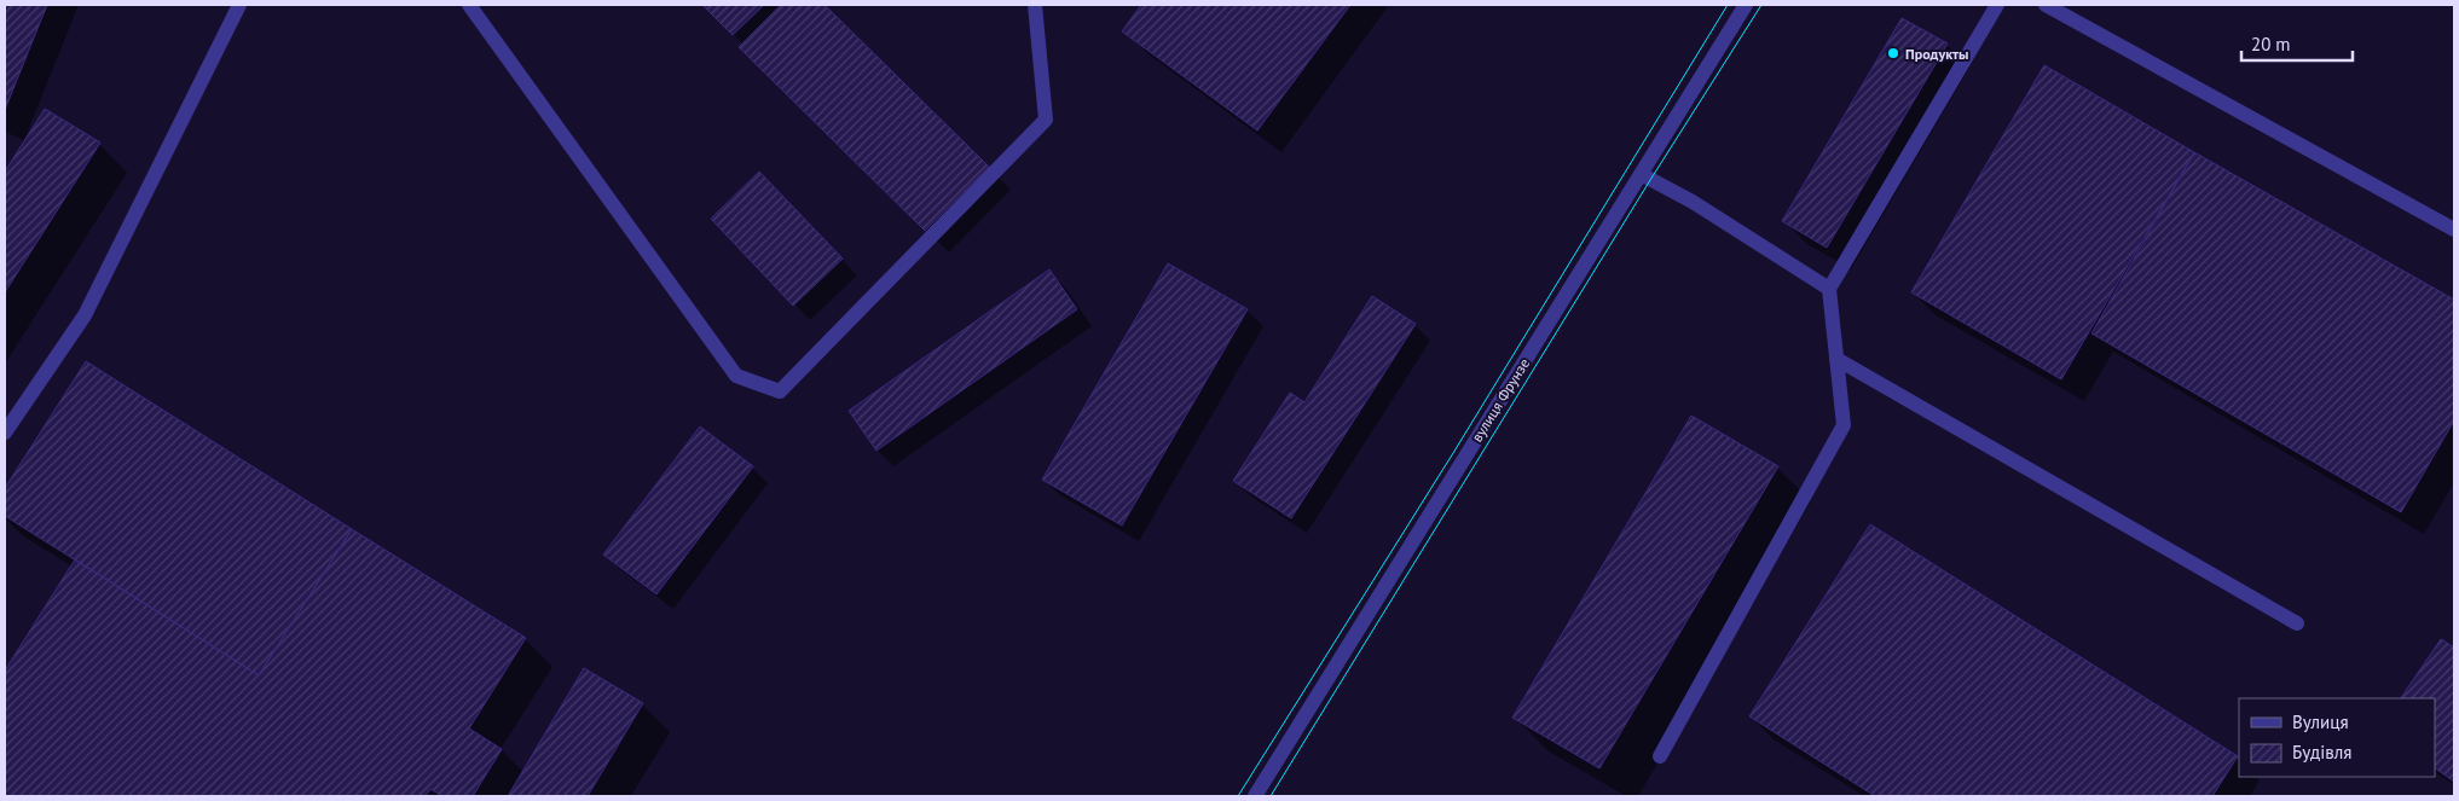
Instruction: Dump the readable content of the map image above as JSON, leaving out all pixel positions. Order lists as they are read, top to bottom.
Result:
{
  "streets": {
    "street": ["вулиця Фрунзе"]
  },
  "places": ["Продукты"],
  "legend": ["Вулиця", "Будівля"],
  "scale_bar": "20 m"
}
